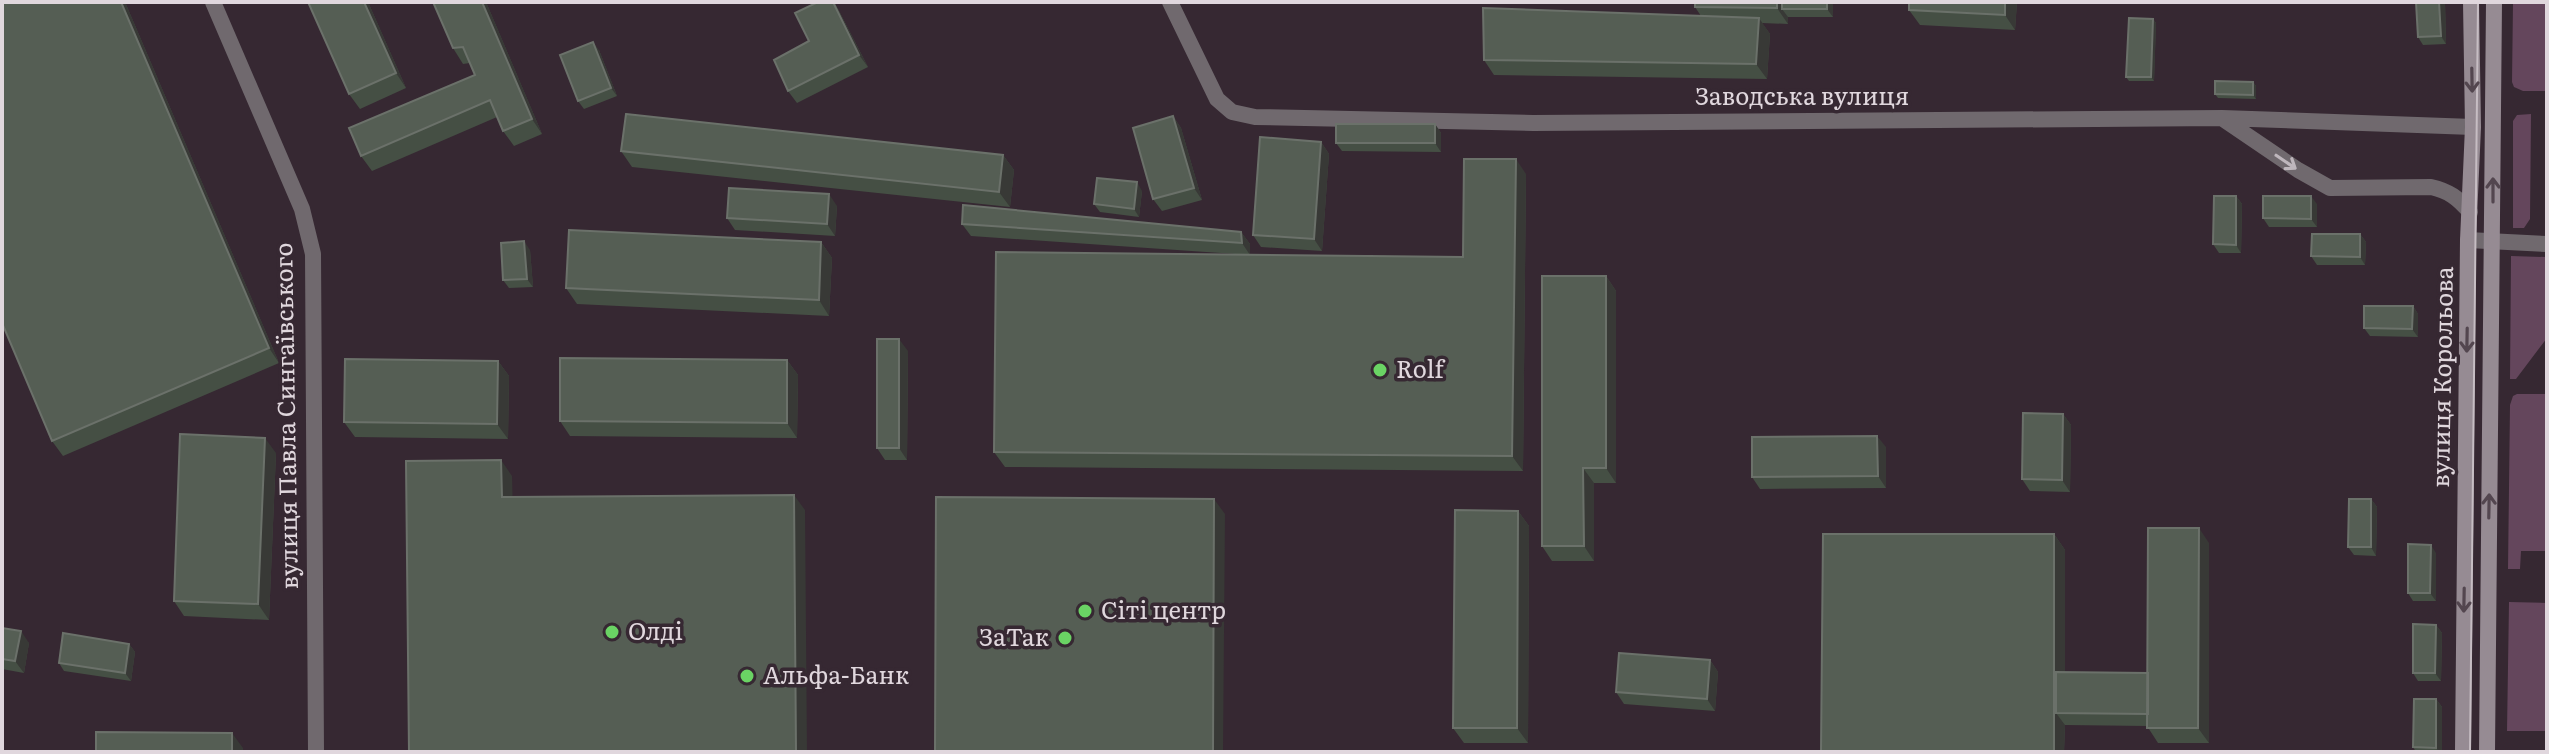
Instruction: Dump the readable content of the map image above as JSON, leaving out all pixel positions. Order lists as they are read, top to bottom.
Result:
{
  "streets": {
    "main road": ["вулиця Корольова"],
    "street": ["Заводська вулиця", "вулиця Павла Сингаївського"]
  },
  "crossings": [
    ["Заводська вулиця", "вулиця Корольова"]
  ],
  "places": [
    "Rolf",
    "Сіті центр",
    "Олді",
    "ЗаТак",
    "Альфа-Банк"
  ]
}
